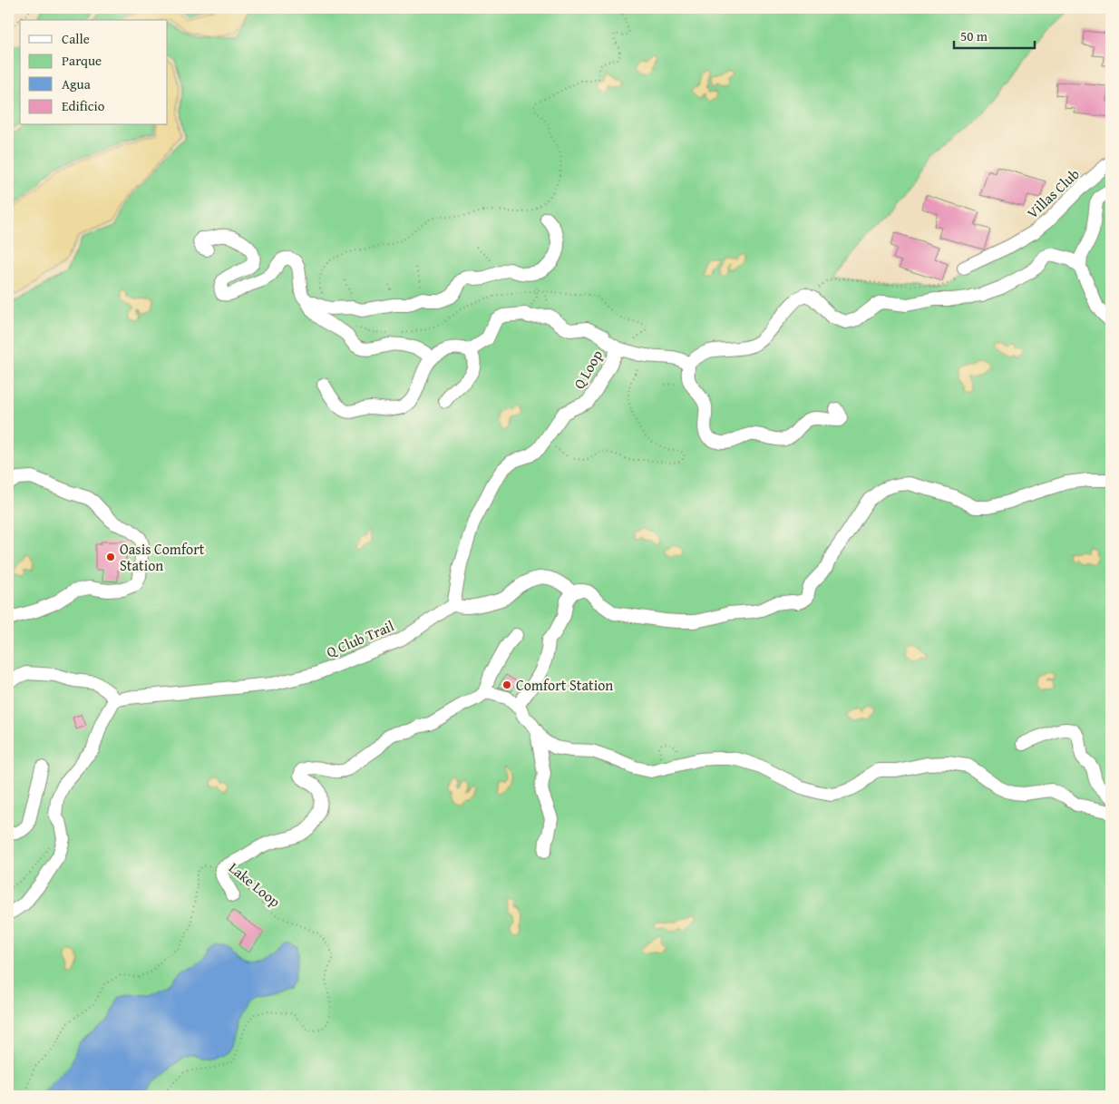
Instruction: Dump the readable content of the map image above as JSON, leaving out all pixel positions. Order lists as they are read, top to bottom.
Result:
{
  "streets": {
    "street": ["Villas Club", "Q Loop", "Q Club Trail"],
    "path": ["Lake Loop"]
  },
  "crossings": [
    ["Q Loop", "Q Club Trail"]
  ],
  "places": ["Oasis Comfort Station", "Comfort Station"],
  "legend": [
    "Calle",
    "Parque",
    "Agua",
    "Edificio"
  ],
  "scale_bar": "50 m"
}
